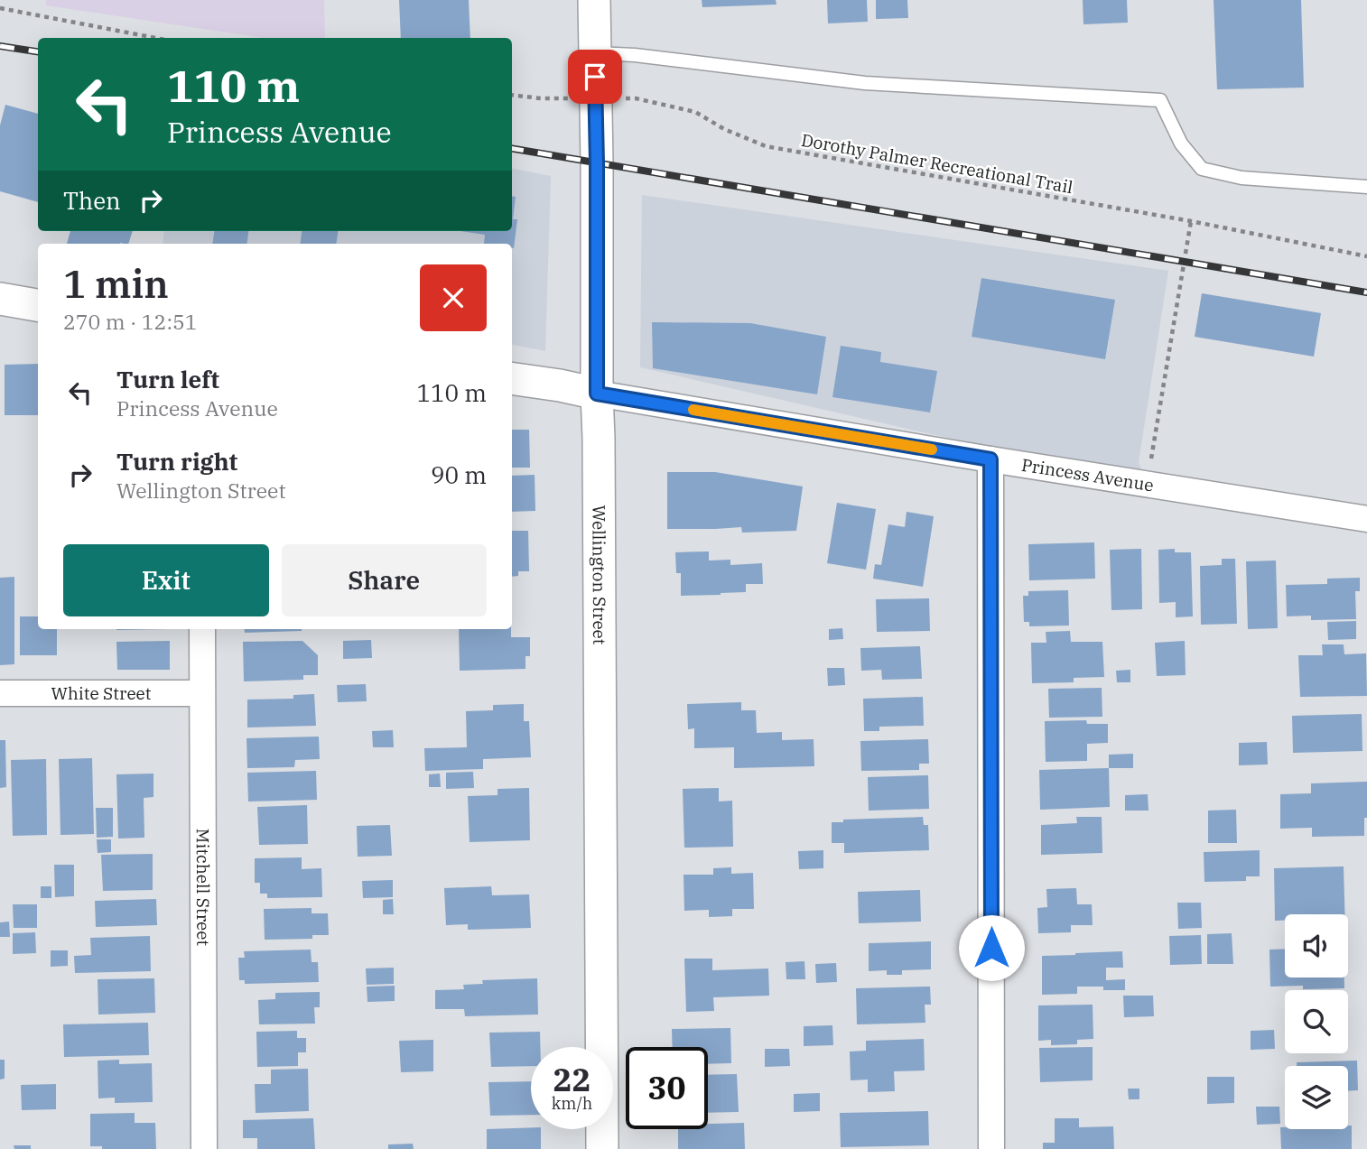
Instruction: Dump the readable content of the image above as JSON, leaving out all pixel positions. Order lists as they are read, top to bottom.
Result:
{
  "streets": {
    "street": [
      "Princess Avenue",
      "Wellington Street",
      "White Street",
      "Mitchell Street"
    ],
    "path": ["Dorothy Palmer Recreational Trail"]
  },
  "crossings": [
    ["Dorothy Palmer Recreational Trail", "Wellington Street"],
    ["Princess Avenue", "Wellington Street"],
    ["White Street", "Mitchell Street"]
  ],
  "page": {
    "turn": ["110 m", "Princess Avenue"],
    "then": "Then",
    "heading": ["1 min", "270 m · 12:51"],
    "list": [
      {
        "name": "Turn left",
        "note": "Princess Avenue",
        "value": "110 m"
      },
      {
        "name": "Turn right",
        "note": "Wellington Street",
        "value": "90 m"
      }
    ],
    "buttons": ["Exit", "Share"],
    "speed": "22 km/h",
    "limit": "30"
  }
}
